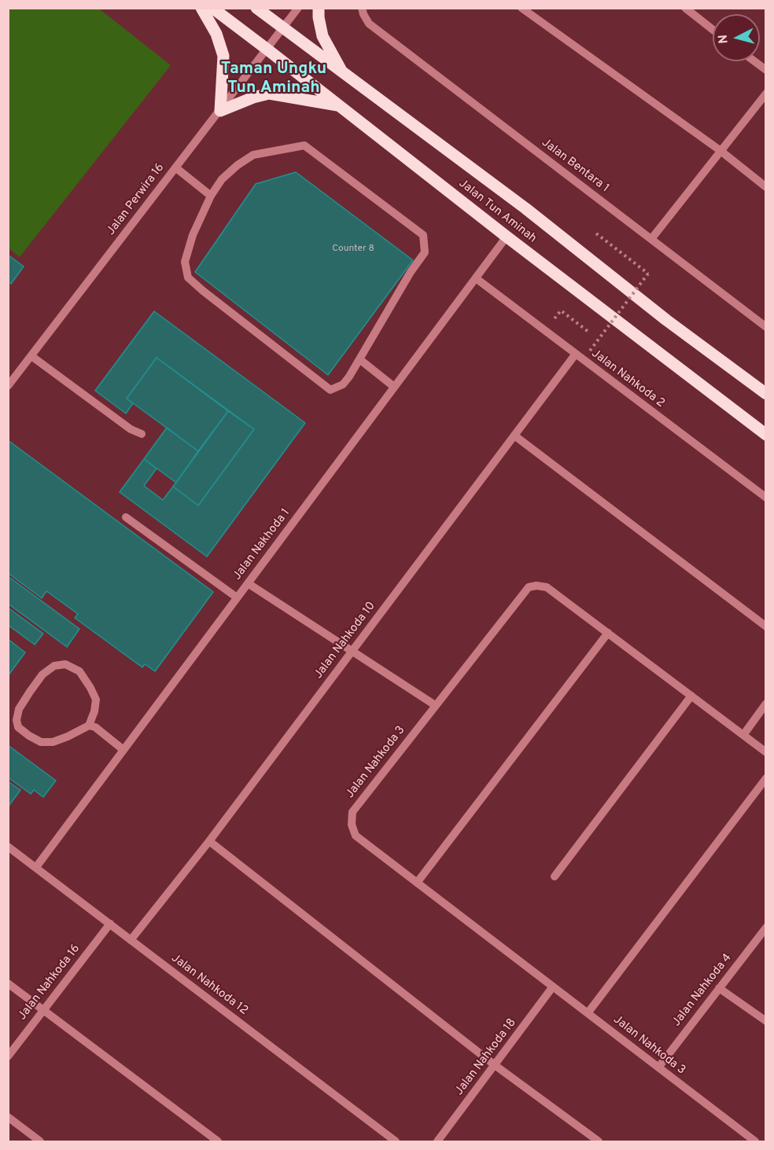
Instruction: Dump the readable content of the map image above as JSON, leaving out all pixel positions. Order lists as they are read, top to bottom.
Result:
{
  "streets": {
    "main road": ["Jalan Tun Aminah"],
    "street": [
      "Jalan Bentara 1",
      "Jalan Perwira 16",
      "Jalan Nahkoda 2",
      "Jalan Nakhoda 1",
      "Jalan Nahkoda 10",
      "Jalan Nahkoda 3",
      "Jalan Nahkoda 16",
      "Jalan Nahkoda 12",
      "Jalan Nahkoda 4",
      "Jalan Nahkoda 18"
    ]
  },
  "crossings": [
    ["Jalan Perwira 16", "Jalan Tun Aminah"],
    ["Jalan Tun Aminah", "Jalan Nakhoda 1"],
    ["Jalan Nahkoda 2", "Jalan Nakhoda 1"],
    ["Jalan Nahkoda 2", "Jalan Nahkoda 10"],
    ["Jalan Nakhoda 1", "Jalan Nahkoda 12"],
    ["Jalan Nahkoda 10", "Jalan Nahkoda 12"],
    ["Jalan Nahkoda 3", "Jalan Nahkoda 4"],
    ["Jalan Nahkoda 3", "Jalan Nahkoda 18"],
    ["Jalan Nahkoda 16", "Jalan Nahkoda 12"]
  ],
  "districts": ["Taman Ungku Tun Aminah"],
  "house_numbers": ["Counter 8"],
  "north": "left"
}
